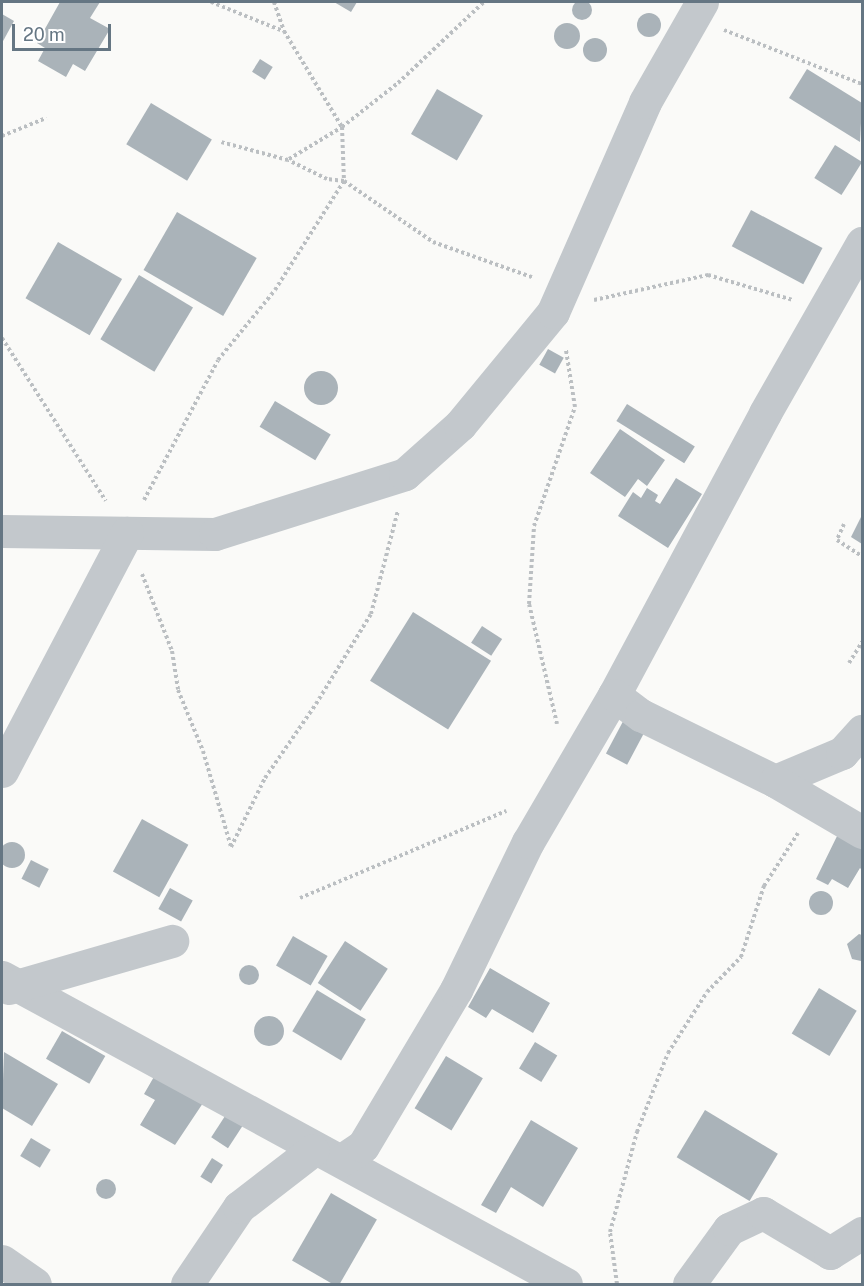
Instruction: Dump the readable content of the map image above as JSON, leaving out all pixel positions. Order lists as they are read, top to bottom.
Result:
{
  "scale_bar": "20 m"
}
